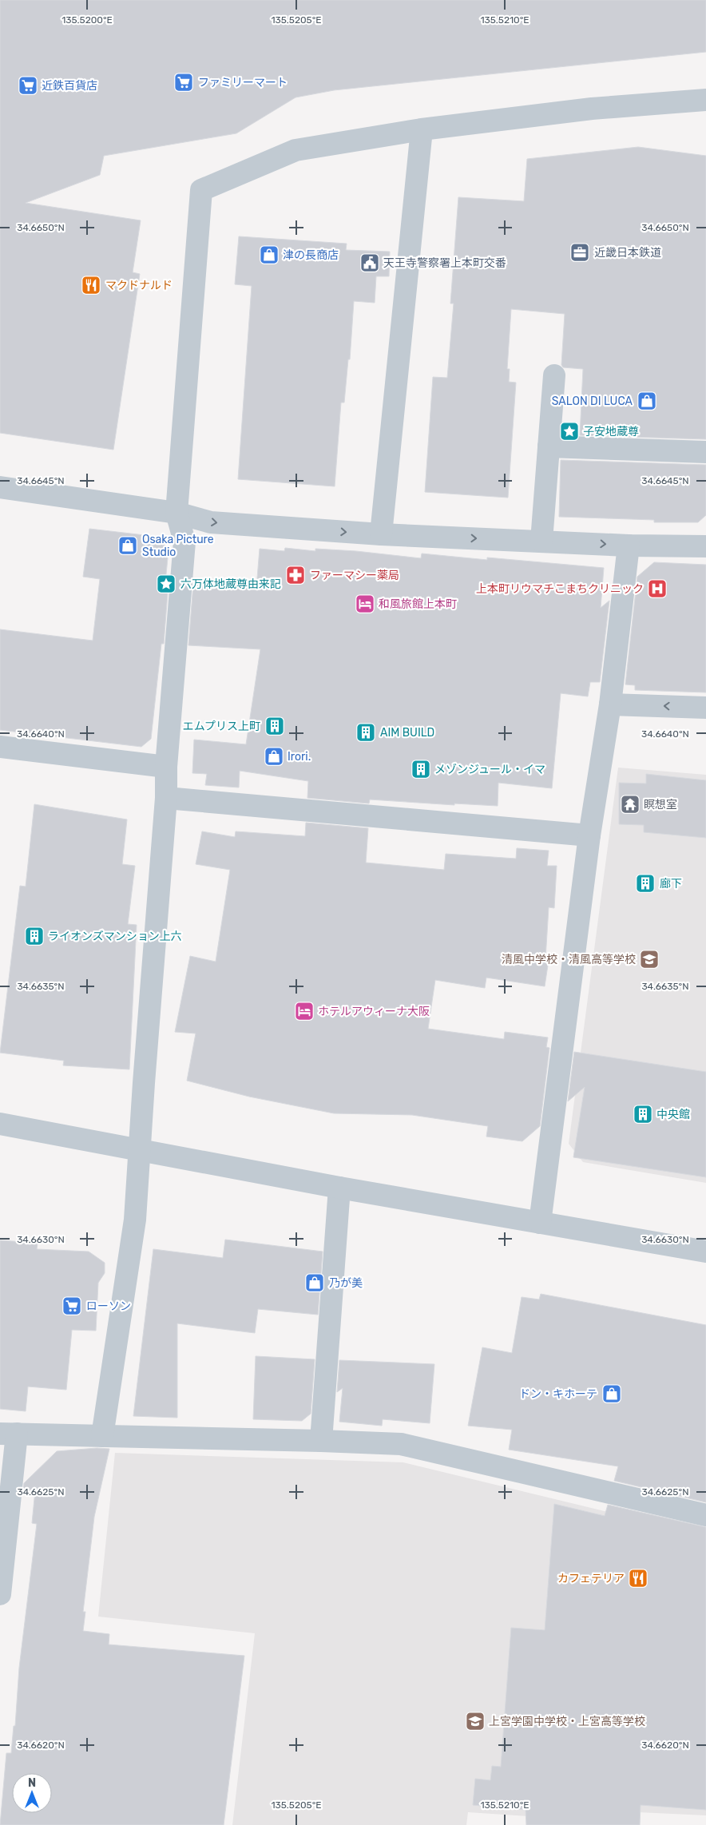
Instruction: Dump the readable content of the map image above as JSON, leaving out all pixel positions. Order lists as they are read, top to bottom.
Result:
{
  "places": {
    "supermarket": ["ファミリーマート", "近鉄百貨店", "ローソン"],
    "office": ["近畿日本鉄道"],
    "shop": [
      "津の長商店",
      "SALON DI LUCA",
      "Osaka Picture Studio",
      "Irori.",
      "乃が美",
      "ドン・キホーテ"
    ],
    "public building": ["天王寺警察署上本町交番"],
    "restaurant": ["マクドナルド", "カフェテリア"],
    "place": ["子安地蔵尊", "六万体地蔵尊由来記"],
    "pharmacy": ["ファーマシー薬局"],
    "hospital": ["上本町リウマチこまちクリニック"],
    "hotel": ["和風旅館上本町", "ホテルアウィーナ大阪"],
    "building": [
      "エムプリス上町",
      "AIM BUILD",
      "メゾンジュール・イマ",
      "廊下",
      "ライオンズマンション上六",
      "中央館"
    ],
    "temple": ["瞑想室"],
    "school or university": ["清風中学校・清風高等学校", "上宮学園中学校・上宮高等学校"]
  },
  "north": "top",
  "coordinates": [
    "135.5200°E",
    "135.5205°E",
    "135.5210°E",
    "34.6650°N",
    "34.6645°N",
    "34.6640°N",
    "34.6635°N",
    "34.6630°N",
    "34.6625°N",
    "34.6620°N"
  ]
}
